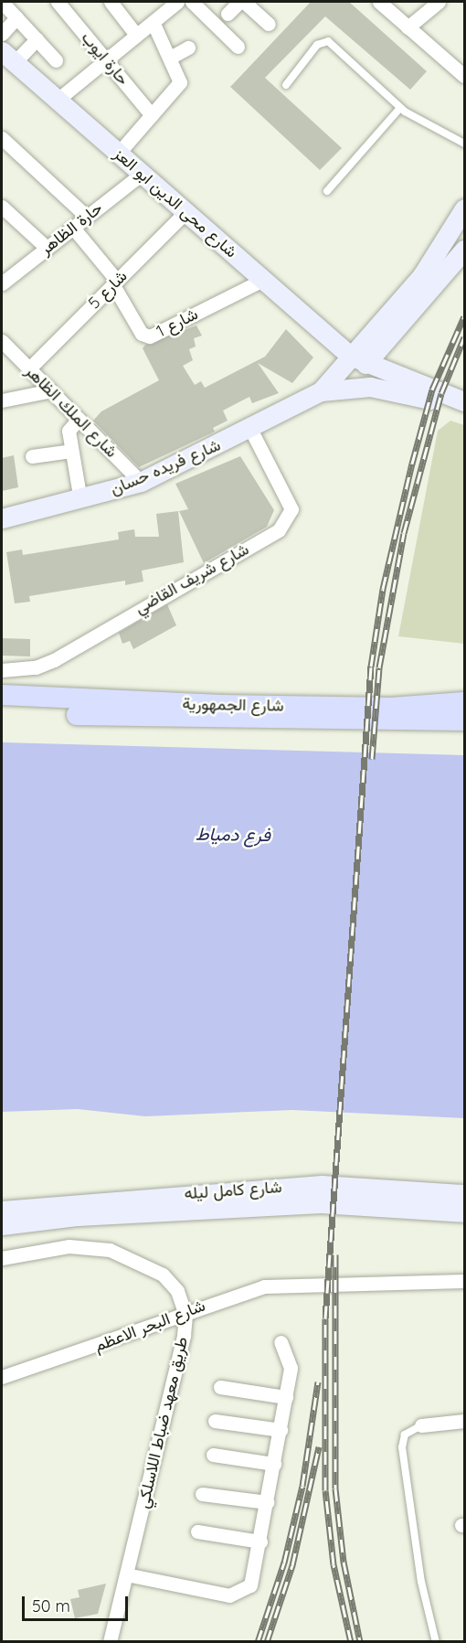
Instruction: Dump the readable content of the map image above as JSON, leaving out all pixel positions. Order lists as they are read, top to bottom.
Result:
{
  "streets": {
    "main road": [
      "شارع محى الدين ابو العز",
      "شارع فريده حسان",
      "شارع الجمهورية",
      "شارع كامل ليله"
    ],
    "street": [
      "حارة ايوب",
      "حارة الظاهر",
      "شارع 5",
      "شارع 1",
      "شارع الملك الظاهر",
      "شارع شريف القاضي",
      "شارع البحر الاعظم",
      "طريق معهد ضباط اللاسلكي"
    ]
  },
  "crossings": [
    ["شارع محى الدين ابو العز", "حارة الظاهر"],
    ["شارع محى الدين ابو العز", "شارع 5"],
    ["شارع محى الدين ابو العز", "شارع 1"],
    ["حارة الظاهر", "شارع 1"],
    ["شارع 5", "شارع 1"],
    ["شارع 5", "شارع الملك الظاهر"],
    ["شارع الملك الظاهر", "شارع فريده حسان"],
    ["شارع فريده حسان", "شارع شريف القاضي"],
    ["شارع البحر الاعظم", "طريق معهد ضباط اللاسلكي"]
  ],
  "water": ["فرع دمياط"],
  "scale_bar": "50 m"
}
